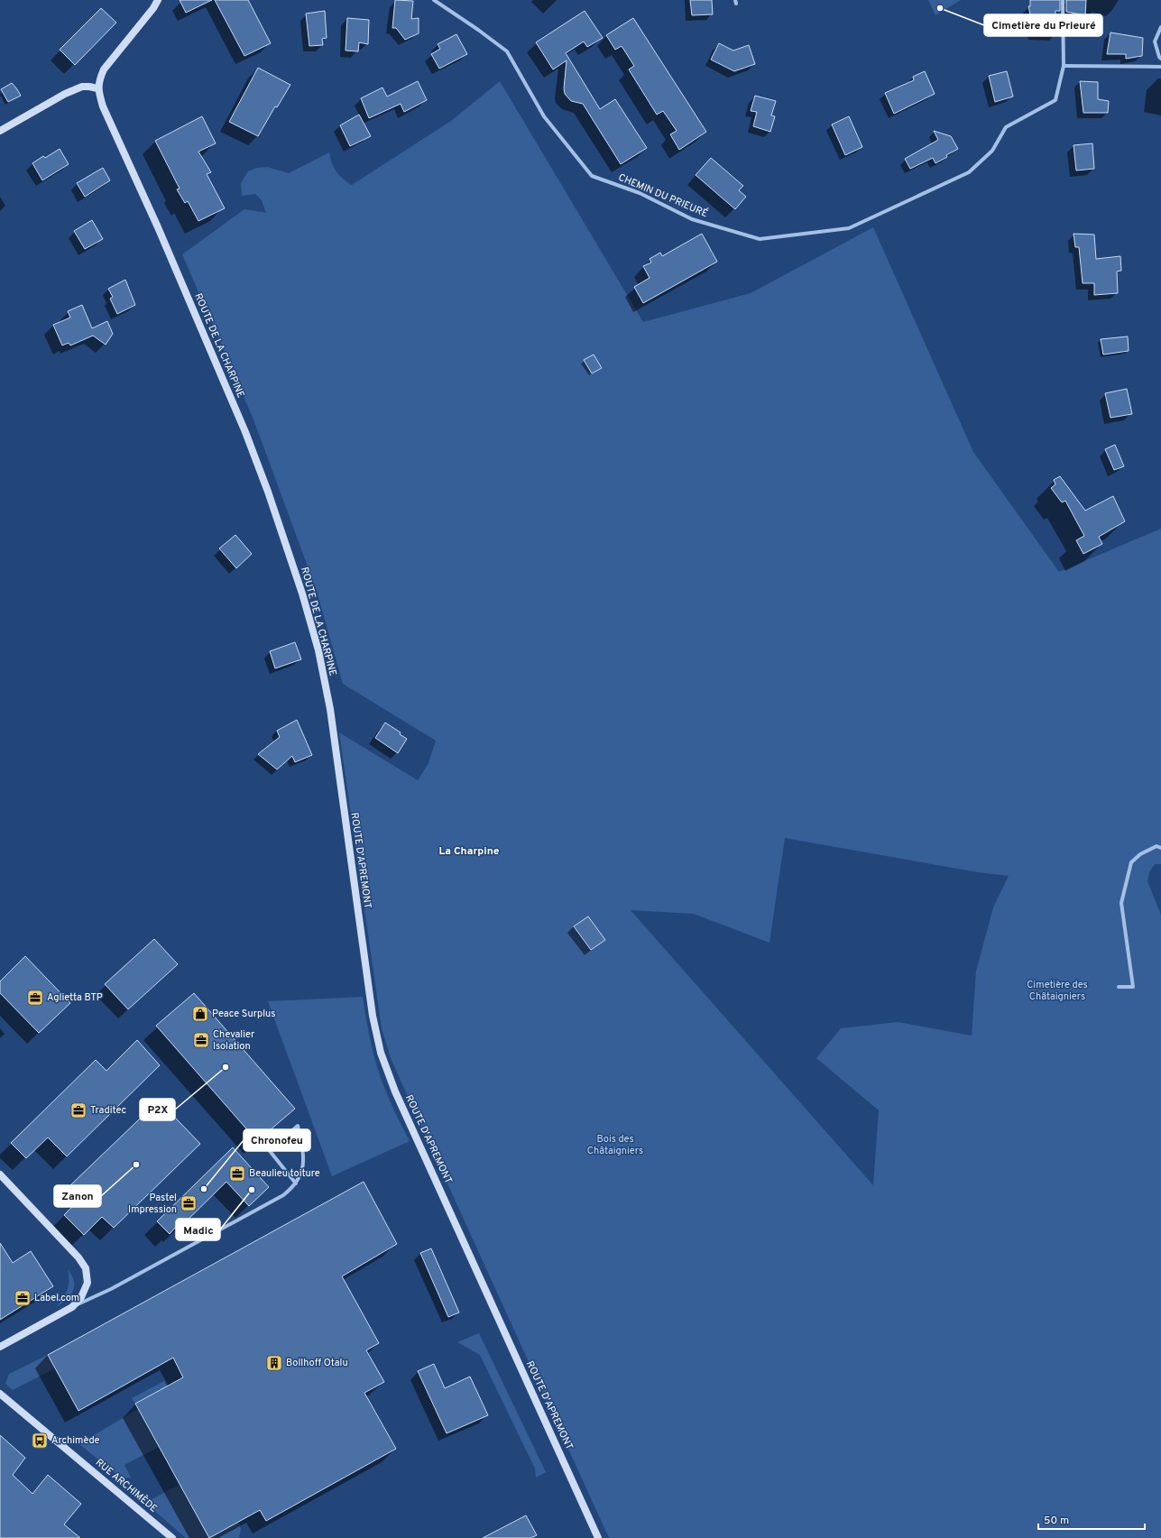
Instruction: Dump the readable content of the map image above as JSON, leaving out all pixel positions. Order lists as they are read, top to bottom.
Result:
{
  "streets": {
    "main road": ["ROUTE DE LA CHARPINE", "ROUTE D'APREMONT", "RUE ARCHIMÈDE"],
    "street": ["CHEMIN DU PRIEURÉ"]
  },
  "crossings": [
    ["ROUTE DE LA CHARPINE", "ROUTE D'APREMONT"]
  ],
  "districts": ["La Charpine"],
  "parks": ["Cimetière des Châtaigniers", "Bois des Châtaigniers"],
  "places": {
    "other": [
      "Cimetière du Prieuré",
      "P2X",
      "Zanon",
      "Chronofeu",
      "Madic"
    ],
    "office": [
      "Aglietta BTP",
      "Chevalier Isolation",
      "Traditec",
      "Beaulieu toiture",
      "Pastel Impression",
      "Label.com"
    ],
    "shop": ["Peace Surplus"],
    "building": ["Bollhoff Otalu"],
    "bus stop": ["Archimède"]
  },
  "scale_bar": "50 m"
}
